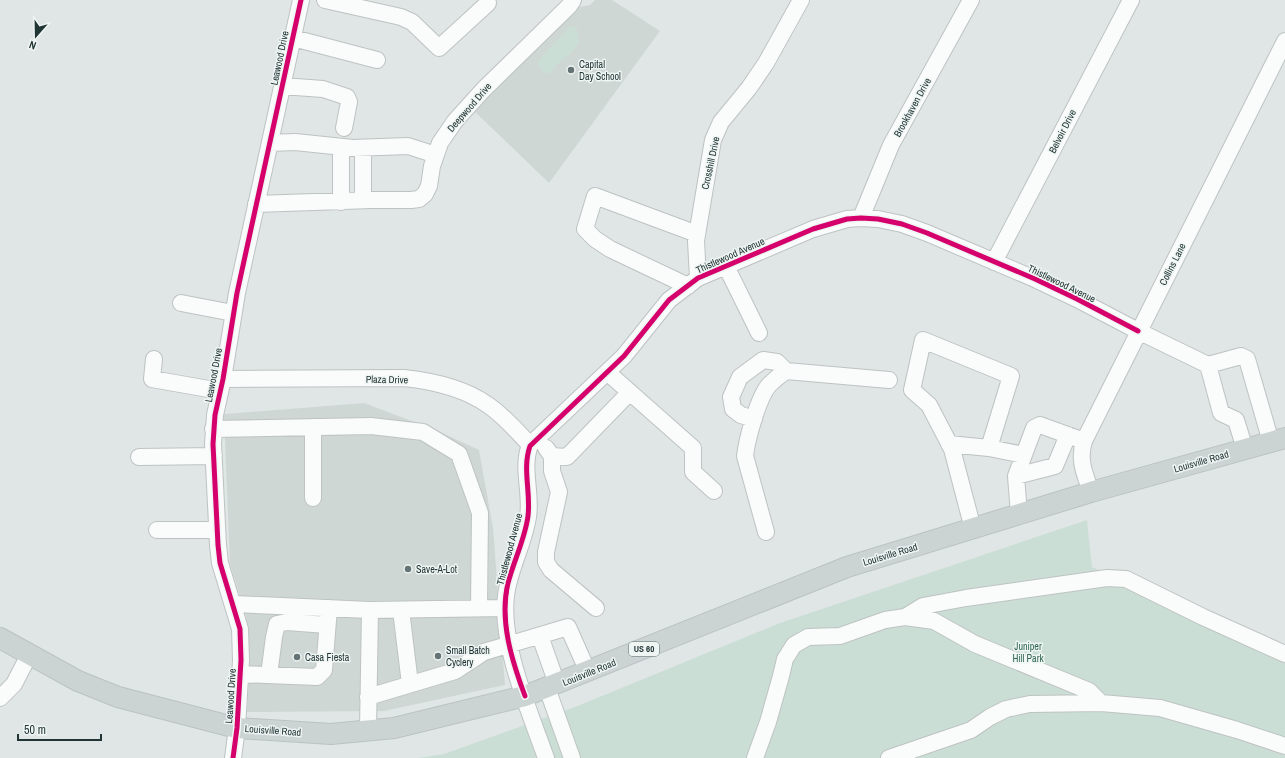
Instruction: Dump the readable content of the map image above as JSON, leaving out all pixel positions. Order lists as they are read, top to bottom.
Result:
{
  "streets": {
    "main road": ["Louisville Road", "US 60"],
    "street": [
      "Leawood Drive",
      "Deepwood Drive",
      "Brookhaven Drive",
      "Belvoir Drive",
      "Crosshill Drive",
      "Thistlewood Avenue",
      "Collins Lane",
      "Plaza Drive"
    ]
  },
  "crossings": [
    ["Leawood Drive", "Deepwood Drive"],
    ["Leawood Drive", "Plaza Drive"],
    ["Leawood Drive", "Louisville Road"],
    ["Brookhaven Drive", "Thistlewood Avenue"],
    ["Belvoir Drive", "Thistlewood Avenue"],
    ["Crosshill Drive", "Thistlewood Avenue"],
    ["Thistlewood Avenue", "Collins Lane"],
    ["Thistlewood Avenue", "Plaza Drive"],
    ["Thistlewood Avenue", "Louisville Road"],
    ["Collins Lane", "Louisville Road"]
  ],
  "parks": ["Juniper Hill Park"],
  "places": [
    "Capital Day School",
    "Save-A-Lot",
    "Small Batch Cyclery",
    "Casa Fiesta"
  ],
  "scale_bar": "50 m",
  "north": "bottom"
}
